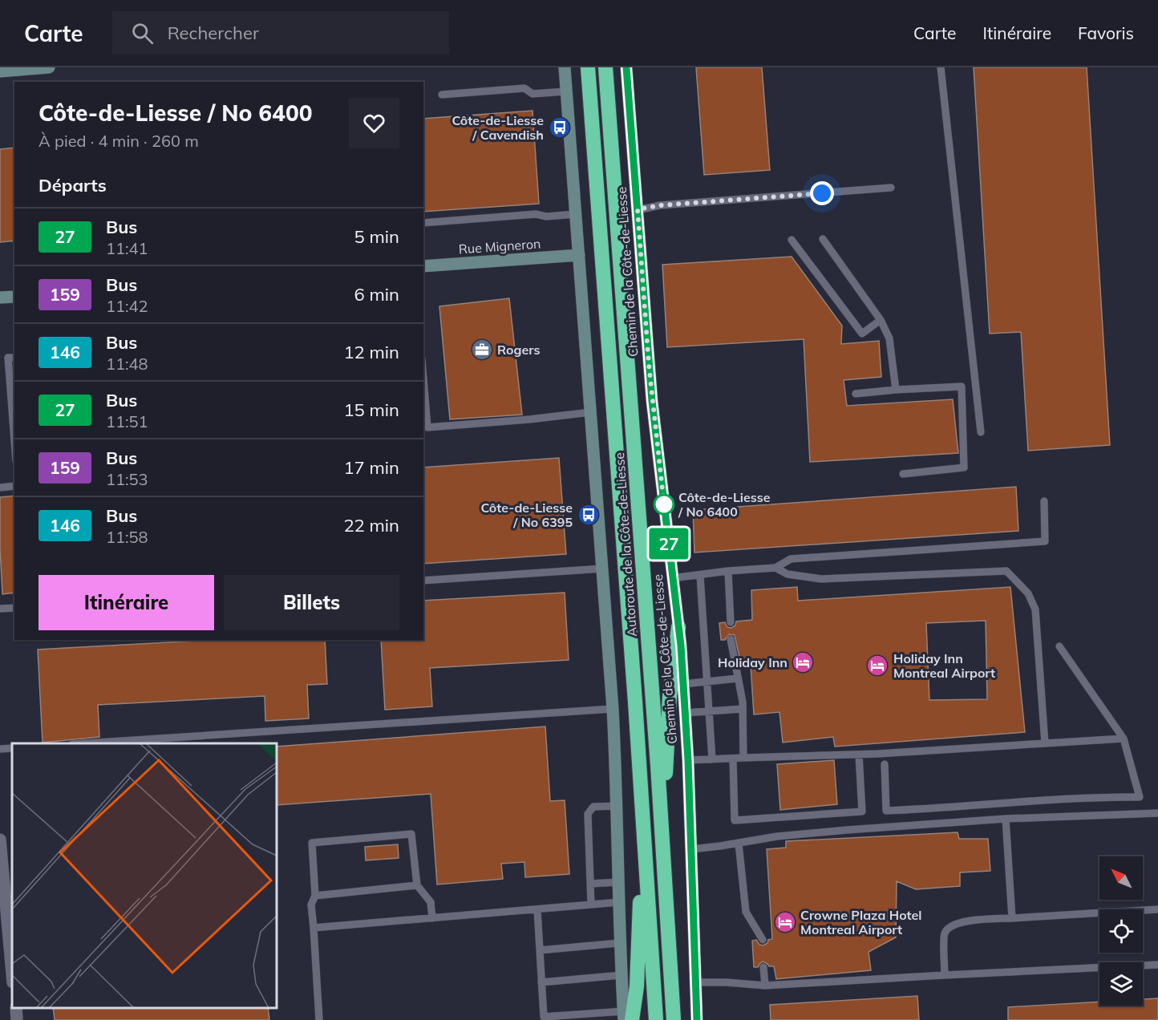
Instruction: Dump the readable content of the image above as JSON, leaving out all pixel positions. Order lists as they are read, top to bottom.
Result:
{
  "streets": {
    "highway": ["Autoroute de la Côte-de-Liesse"],
    "main road": ["Rue Migneron", "Chemin de la Côte-de-Liesse"]
  },
  "places": {
    "bus stop": ["Côte-de-Liesse / Cavendish", "Côte-de-Liesse / No 6395"],
    "office": ["Rogers"],
    "other": ["Côte-de-Liesse / No 6400"],
    "hotel": ["Holiday Inn", "Holiday Inn Montreal Airport", "Crowne Plaza Hotel Montreal Airport"]
  },
  "lines": ["bus line 27"],
  "north": "top left",
  "page": {
    "header": "Carte",
    "search": "Rechercher",
    "nav": ["Carte", "Itinéraire", "Favoris"],
    "on_map": "27",
    "heading": [
      ["Côte-de-Liesse / No 6400", "À pied · 4 min · 260 m"],
      "Départs"
    ],
    "list": [
      {
        "mark": "27",
        "name": "Bus",
        "note": "11:41",
        "value": "5 min"
      },
      {
        "mark": "159",
        "name": "Bus",
        "note": "11:42",
        "value": "6 min"
      },
      {
        "mark": "146",
        "name": "Bus",
        "note": "11:48",
        "value": "12 min"
      },
      {
        "mark": "27",
        "name": "Bus",
        "note": "11:51",
        "value": "15 min"
      },
      {
        "mark": "159",
        "name": "Bus",
        "note": "11:53",
        "value": "17 min"
      },
      {
        "mark": "146",
        "name": "Bus",
        "note": "11:58",
        "value": "22 min"
      }
    ],
    "buttons": ["Itinéraire", "Billets"]
  }
}
